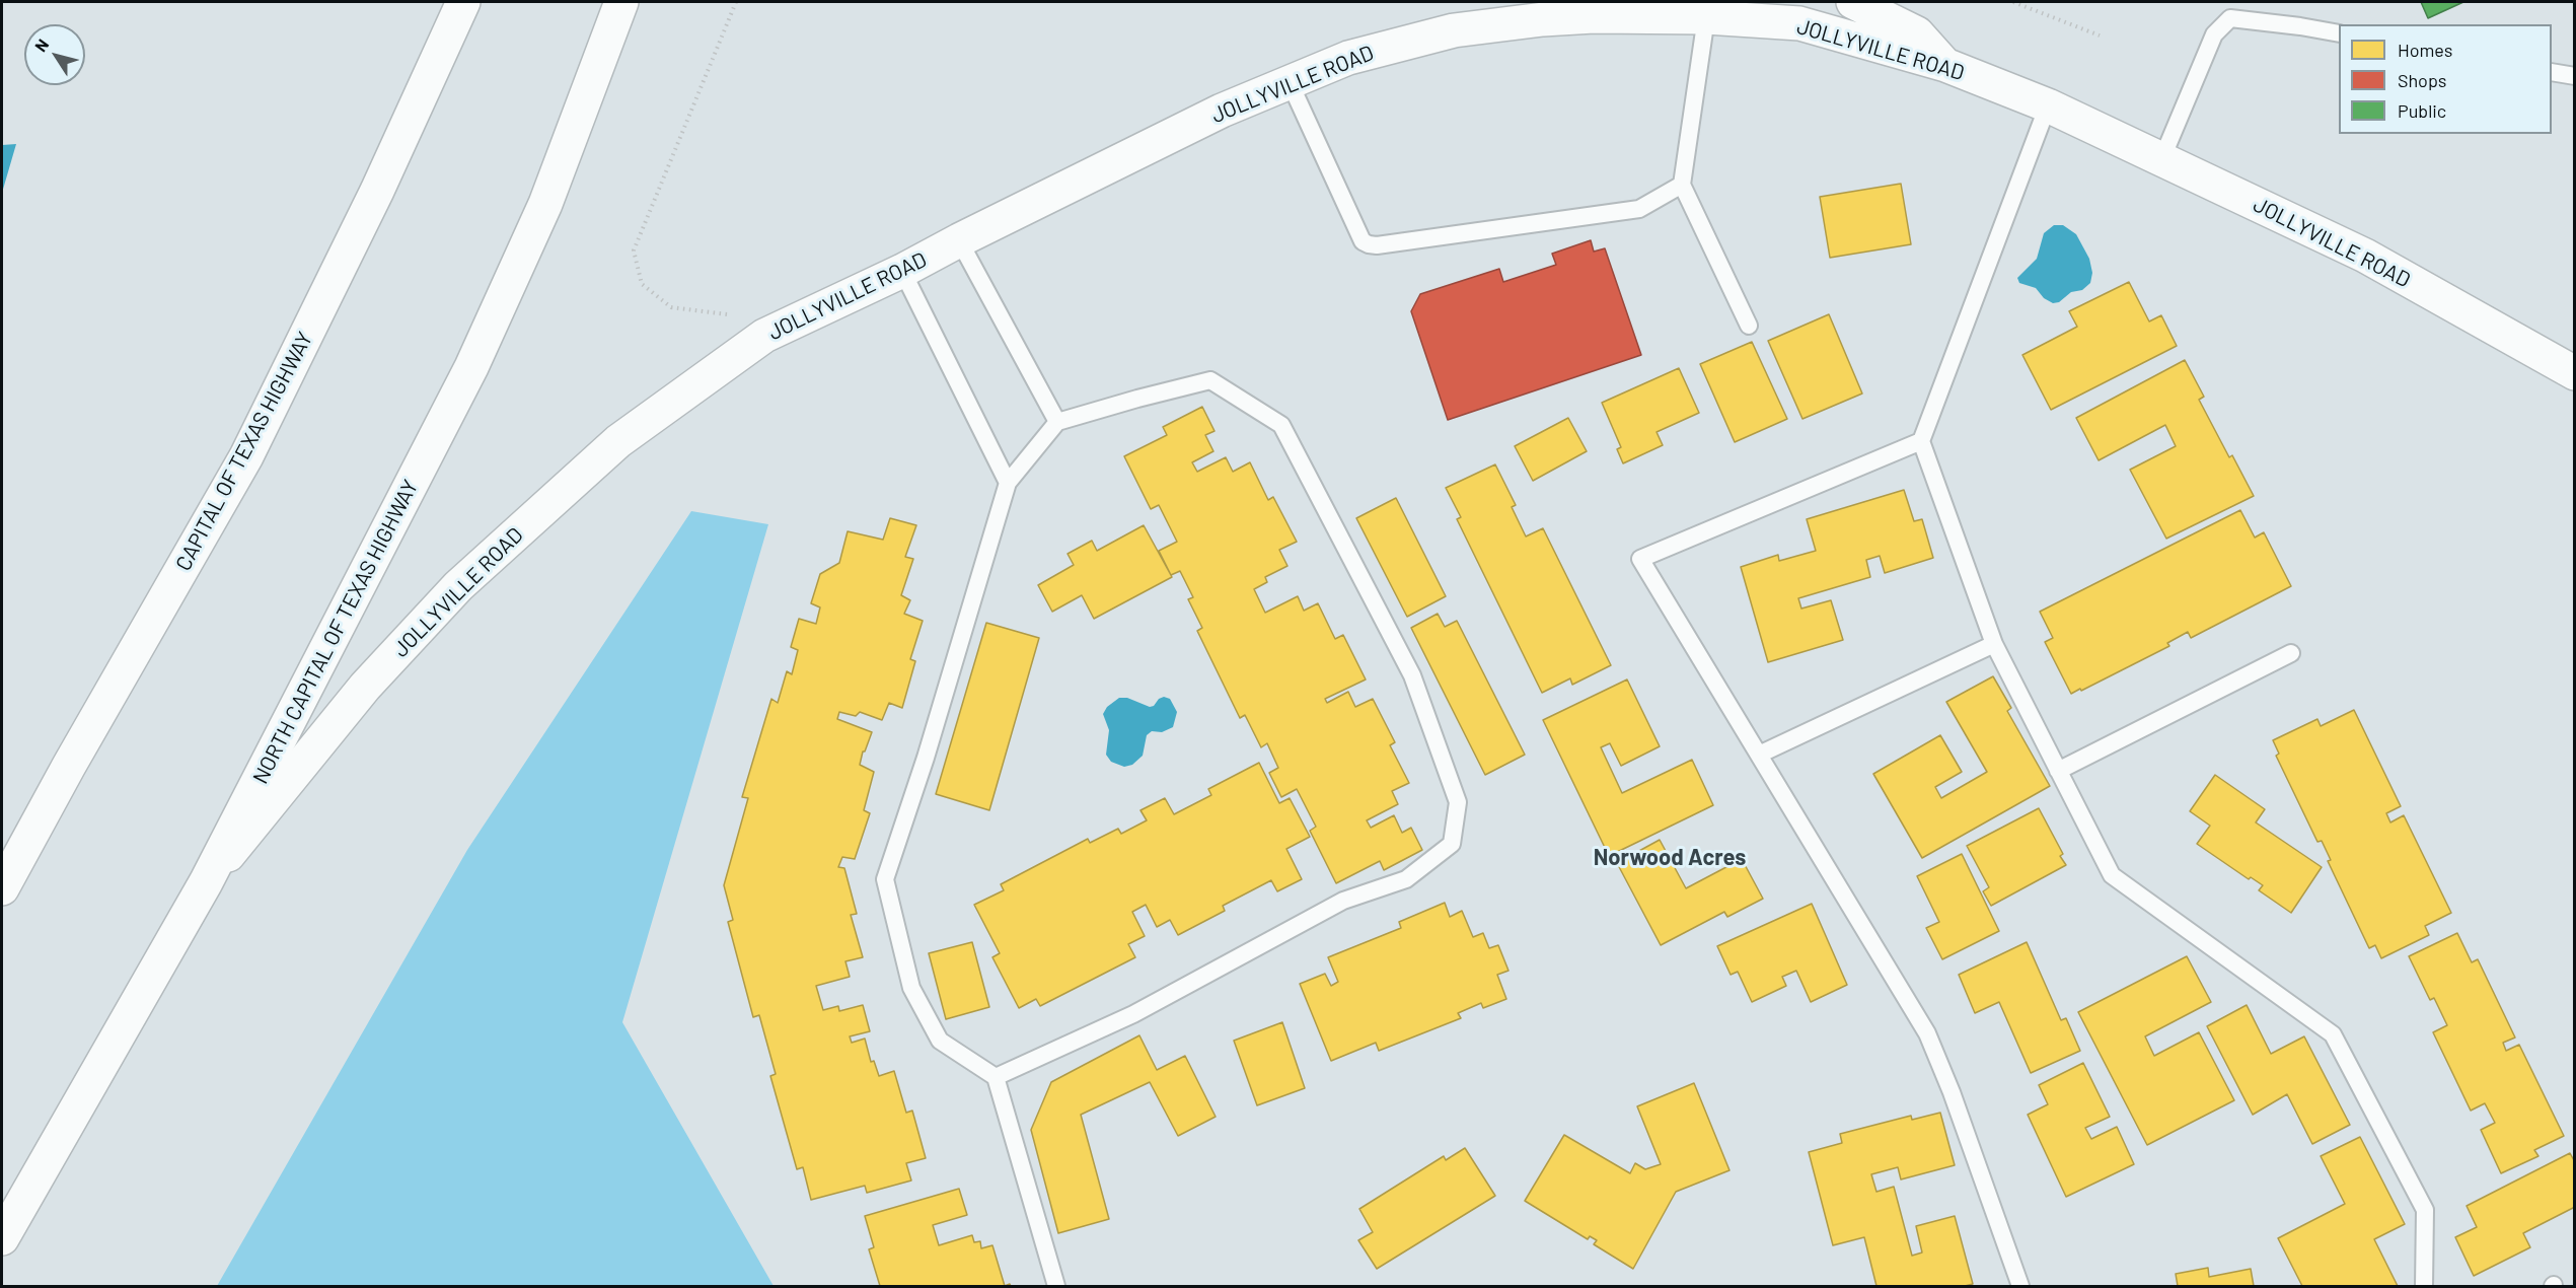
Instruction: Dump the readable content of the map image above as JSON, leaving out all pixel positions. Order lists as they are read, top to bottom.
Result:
{
  "streets": {
    "main road": ["JOLLYVILLE ROAD", "CAPITAL OF TEXAS HIGHWAY", "NORTH CAPITAL OF TEXAS HIGHWAY"]
  },
  "crossings": [
    ["JOLLYVILLE ROAD", "NORTH CAPITAL OF TEXAS HIGHWAY"]
  ],
  "districts": ["Norwood Acres"],
  "legend": ["Homes", "Shops", "Public"],
  "north": "top left"
}
